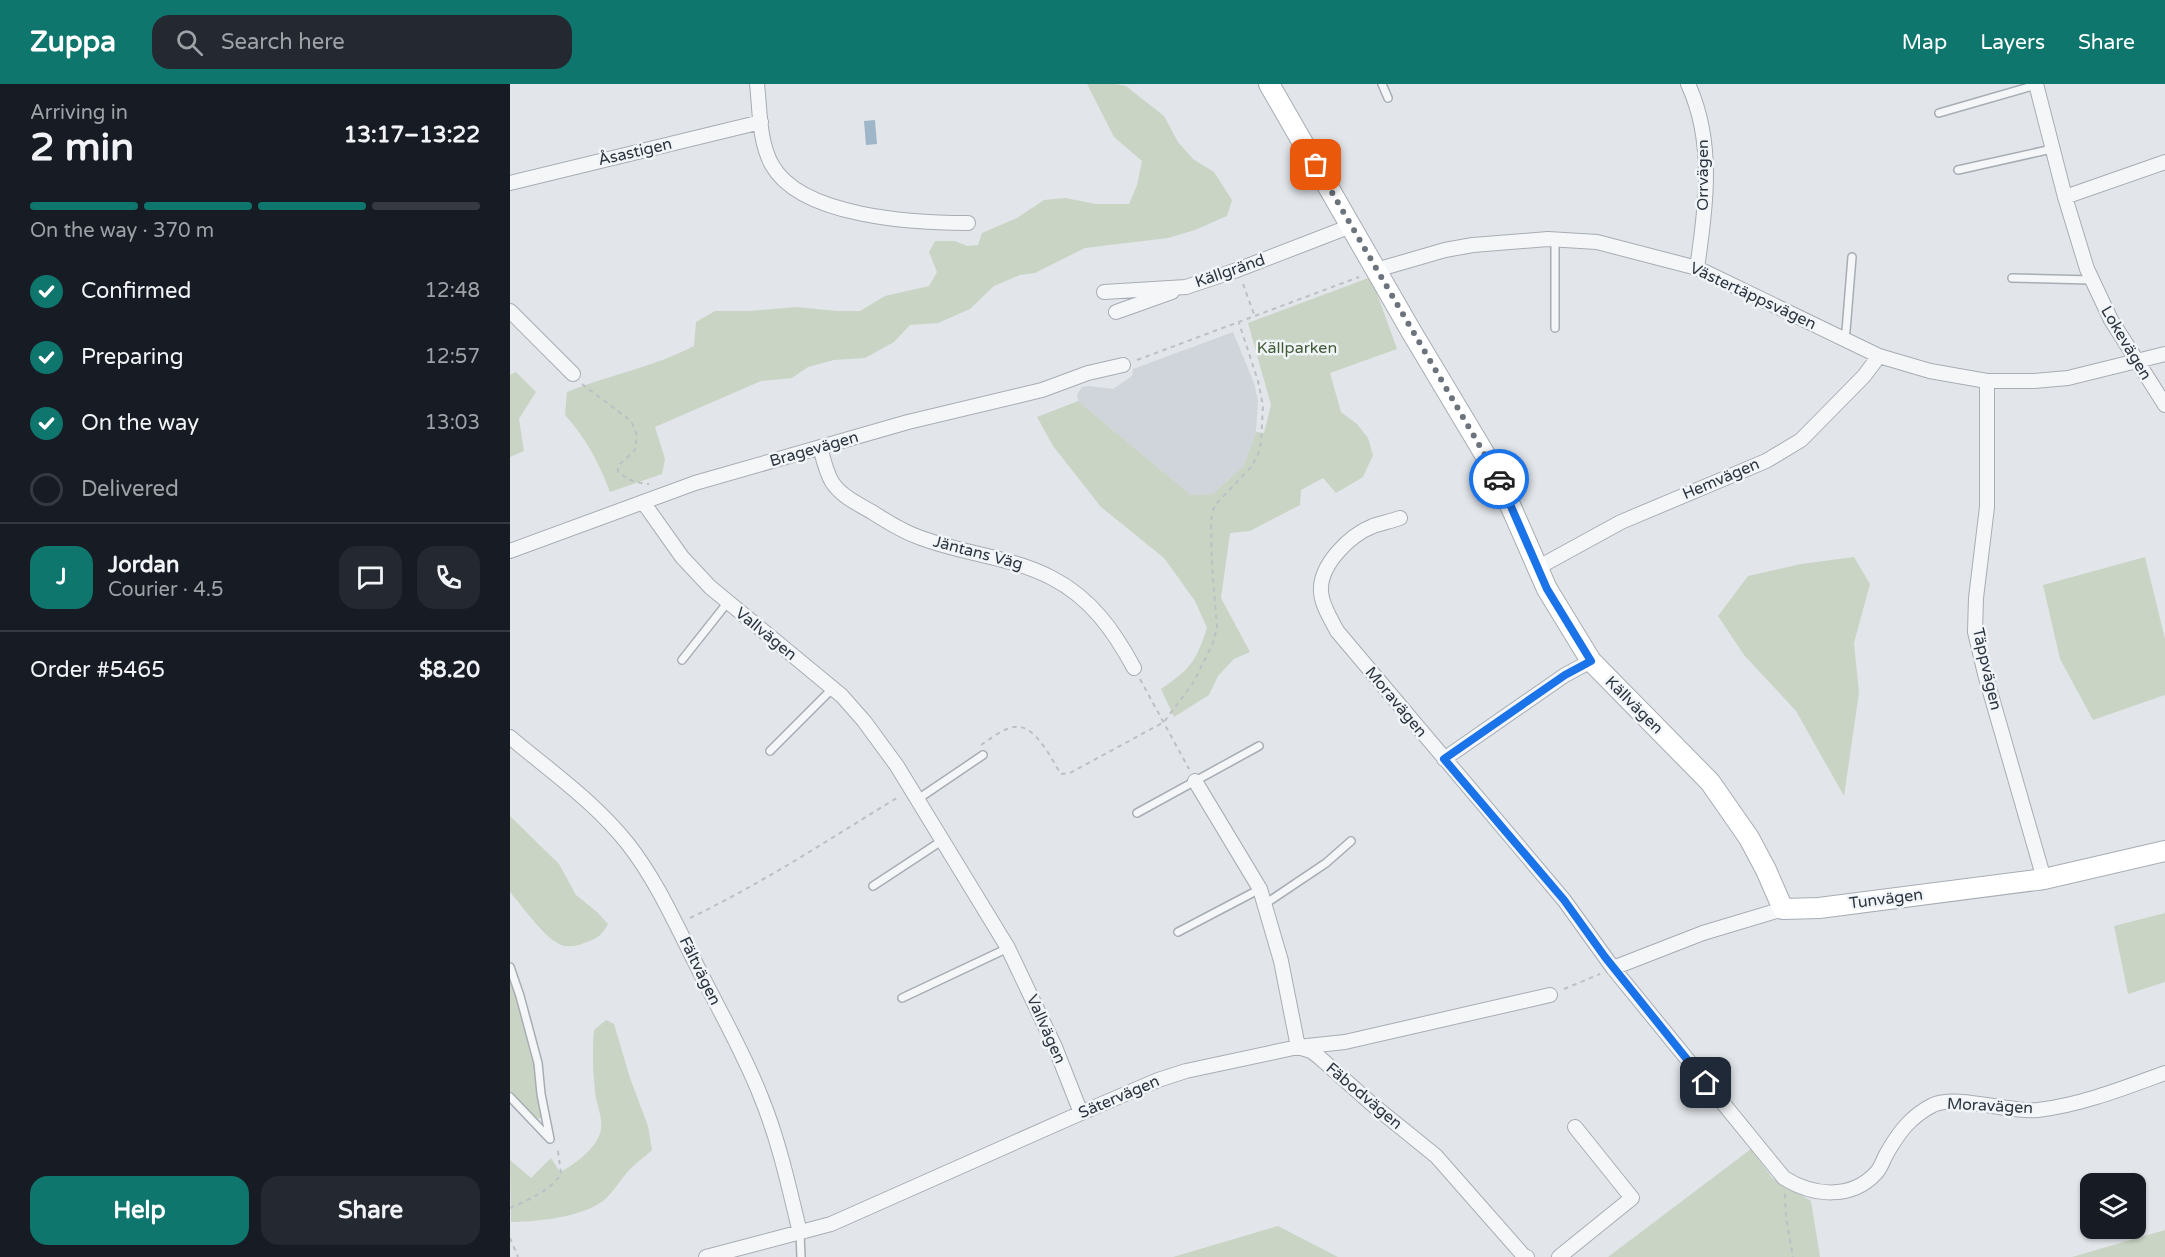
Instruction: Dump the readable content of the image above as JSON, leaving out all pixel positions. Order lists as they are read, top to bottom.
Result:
{
  "streets": {
    "street": [
      "Åsastigen",
      "Orrvägen",
      "Källgränd",
      "Västertäppsvägen",
      "Lokevägen",
      "Bragevägen",
      "Hemvägen",
      "Jäntans Väg",
      "Vallvägen",
      "Täppvägen",
      "Moravägen",
      "Källvägen",
      "Tunvägen",
      "Fältvägen",
      "Fäbodvägen",
      "Sätervägen"
    ]
  },
  "crossings": [
    ["Orrvägen", "Västertäppsvägen"],
    ["Källgränd", "Källvägen"],
    ["Västertäppsvägen", "Lokevägen"],
    ["Västertäppsvägen", "Hemvägen"],
    ["Västertäppsvägen", "Täppvägen"],
    ["Västertäppsvägen", "Källvägen"],
    ["Bragevägen", "Jäntans Väg"],
    ["Bragevägen", "Vallvägen"],
    ["Hemvägen", "Källvägen"],
    ["Vallvägen", "Sätervägen"],
    ["Täppvägen", "Tunvägen"],
    ["Moravägen", "Tunvägen"],
    ["Källvägen", "Tunvägen"],
    ["Fältvägen", "Sätervägen"],
    ["Fäbodvägen", "Sätervägen"]
  ],
  "parks": ["Källparken"],
  "page": {
    "header": "Zuppa",
    "search": "Search here",
    "nav": ["Map", "Layers", "Share"],
    "heading": ["2 min", "Arriving in", "13:17–13:22"],
    "panel": [
      "Jordan",
      "Courier · 4.5",
      "Order #5465",
      "$8.20"
    ],
    "bar": "On the way · 370 m",
    "list": [
      ["Confirmed", "12:48"],
      ["Preparing", "12:57"],
      ["On the way", "13:03"],
      "Delivered"
    ],
    "round": "J",
    "buttons": ["Help", "Share"]
  }
}
